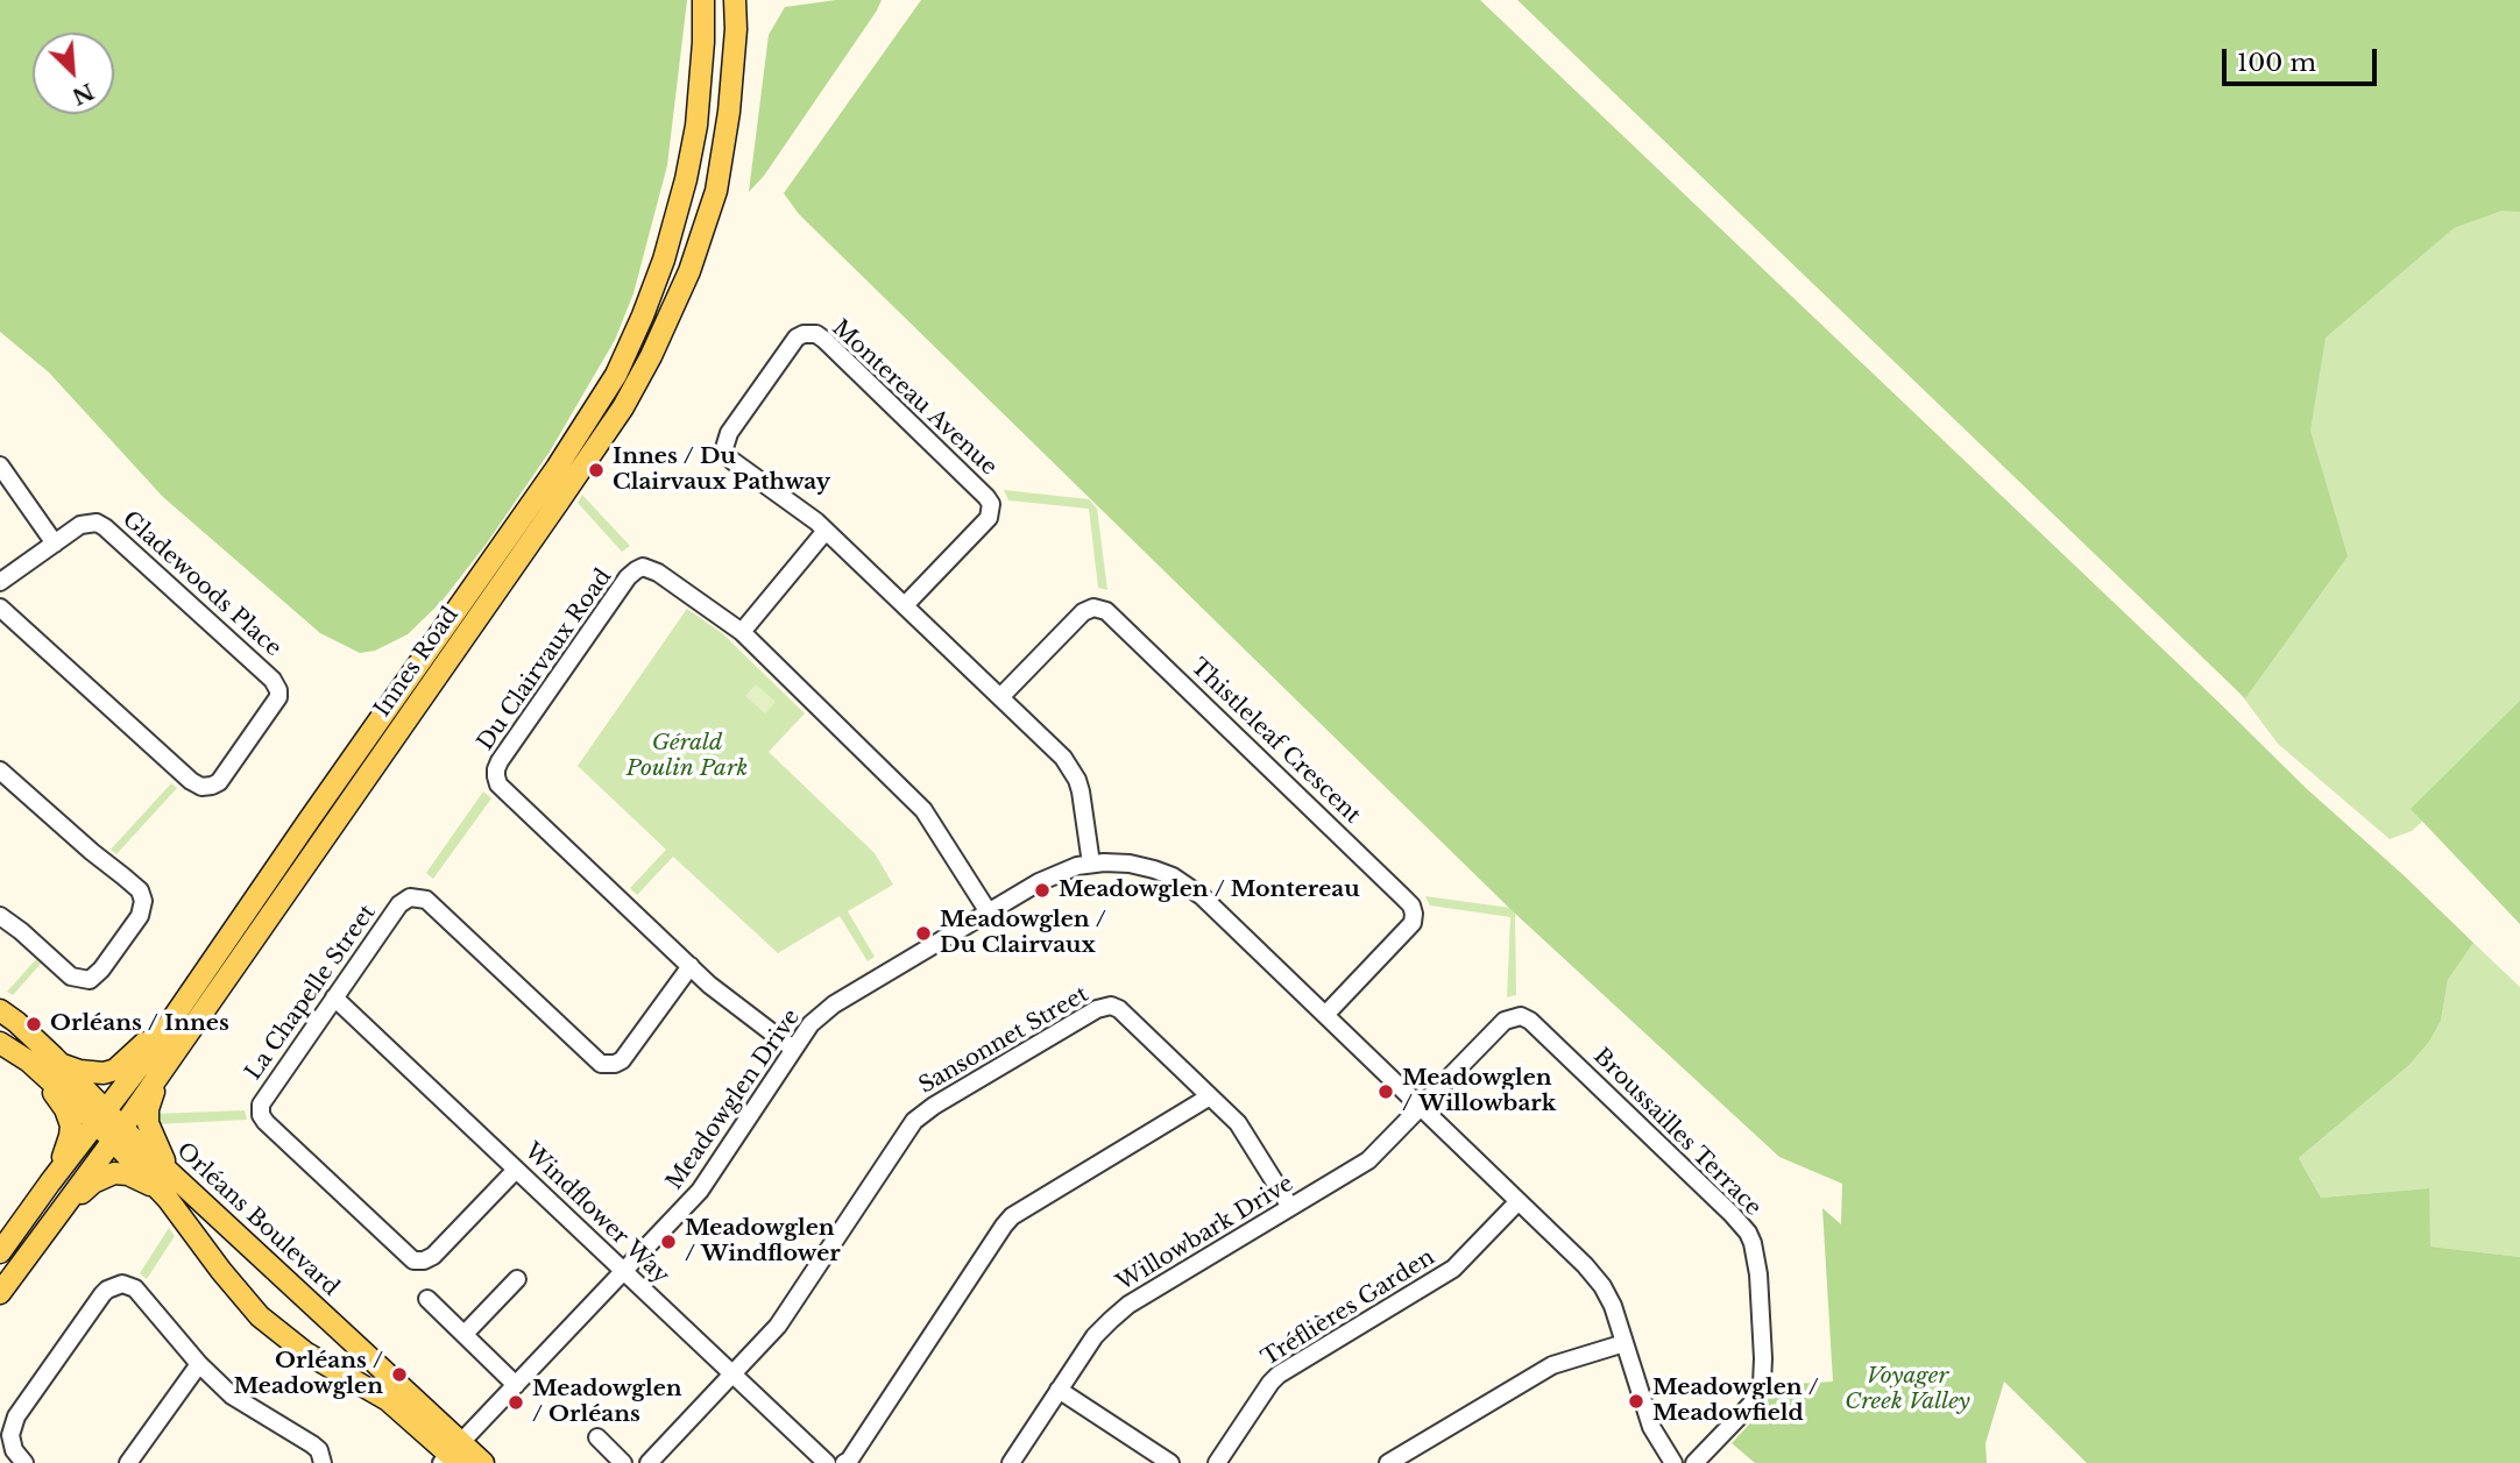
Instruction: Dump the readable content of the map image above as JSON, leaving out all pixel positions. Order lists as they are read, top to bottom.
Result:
{
  "streets": {
    "main road": ["Innes Road", "Orléans Boulevard"],
    "street": [
      "Montereau Avenue",
      "Gladewoods Place",
      "Du Clairvaux Road",
      "Thistleleaf Crescent",
      "La Chapelle Street",
      "Sansonnet Street",
      "Meadowglen Drive",
      "Broussailles Terrace",
      "Windflower Way",
      "Willowbark Drive",
      "Tréflières Garden"
    ]
  },
  "crossings": [
    ["Montereau Avenue", "Thistleleaf Crescent"],
    ["Montereau Avenue", "Meadowglen Drive"],
    ["Du Clairvaux Road", "La Chapelle Street"],
    ["Du Clairvaux Road", "Meadowglen Drive"],
    ["Innes Road", "Orléans Boulevard"],
    ["Thistleleaf Crescent", "Meadowglen Drive"],
    ["La Chapelle Street", "Windflower Way"],
    ["Sansonnet Street", "Windflower Way"],
    ["Sansonnet Street", "Willowbark Drive"],
    ["Meadowglen Drive", "Broussailles Terrace"],
    ["Meadowglen Drive", "Windflower Way"],
    ["Meadowglen Drive", "Orléans Boulevard"],
    ["Meadowglen Drive", "Willowbark Drive"],
    ["Meadowglen Drive", "Tréflières Garden"],
    ["Broussailles Terrace", "Willowbark Drive"]
  ],
  "parks": ["Gérald Poulin Park", "Voyager Creek Valley"],
  "places": [
    "Innes / Du Clairvaux Pathway",
    "Meadowglen / Montereau",
    "Meadowglen / Du Clairvaux",
    "Orléans / Innes",
    "Meadowglen / Willowbark",
    "Meadowglen / Windflower",
    "Orléans / Meadowglen",
    "Meadowglen / Meadowfield",
    "Meadowglen / Orléans"
  ],
  "scale_bar": "100 m",
  "north": "bottom right"
}
